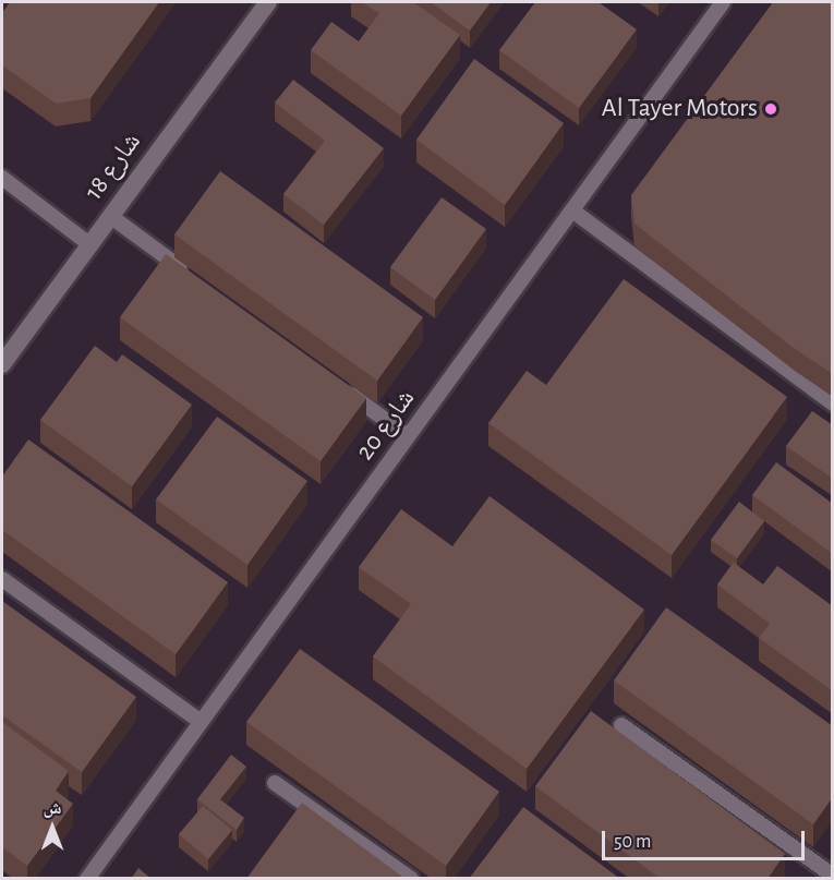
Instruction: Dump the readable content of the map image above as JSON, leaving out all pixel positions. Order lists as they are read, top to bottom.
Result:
{
  "streets": {
    "street": ["شارع 18"],
    "lane": ["شارع 20"]
  },
  "places": ["Al Tayer Motors"],
  "scale_bar": "50 m",
  "north": "top"
}
